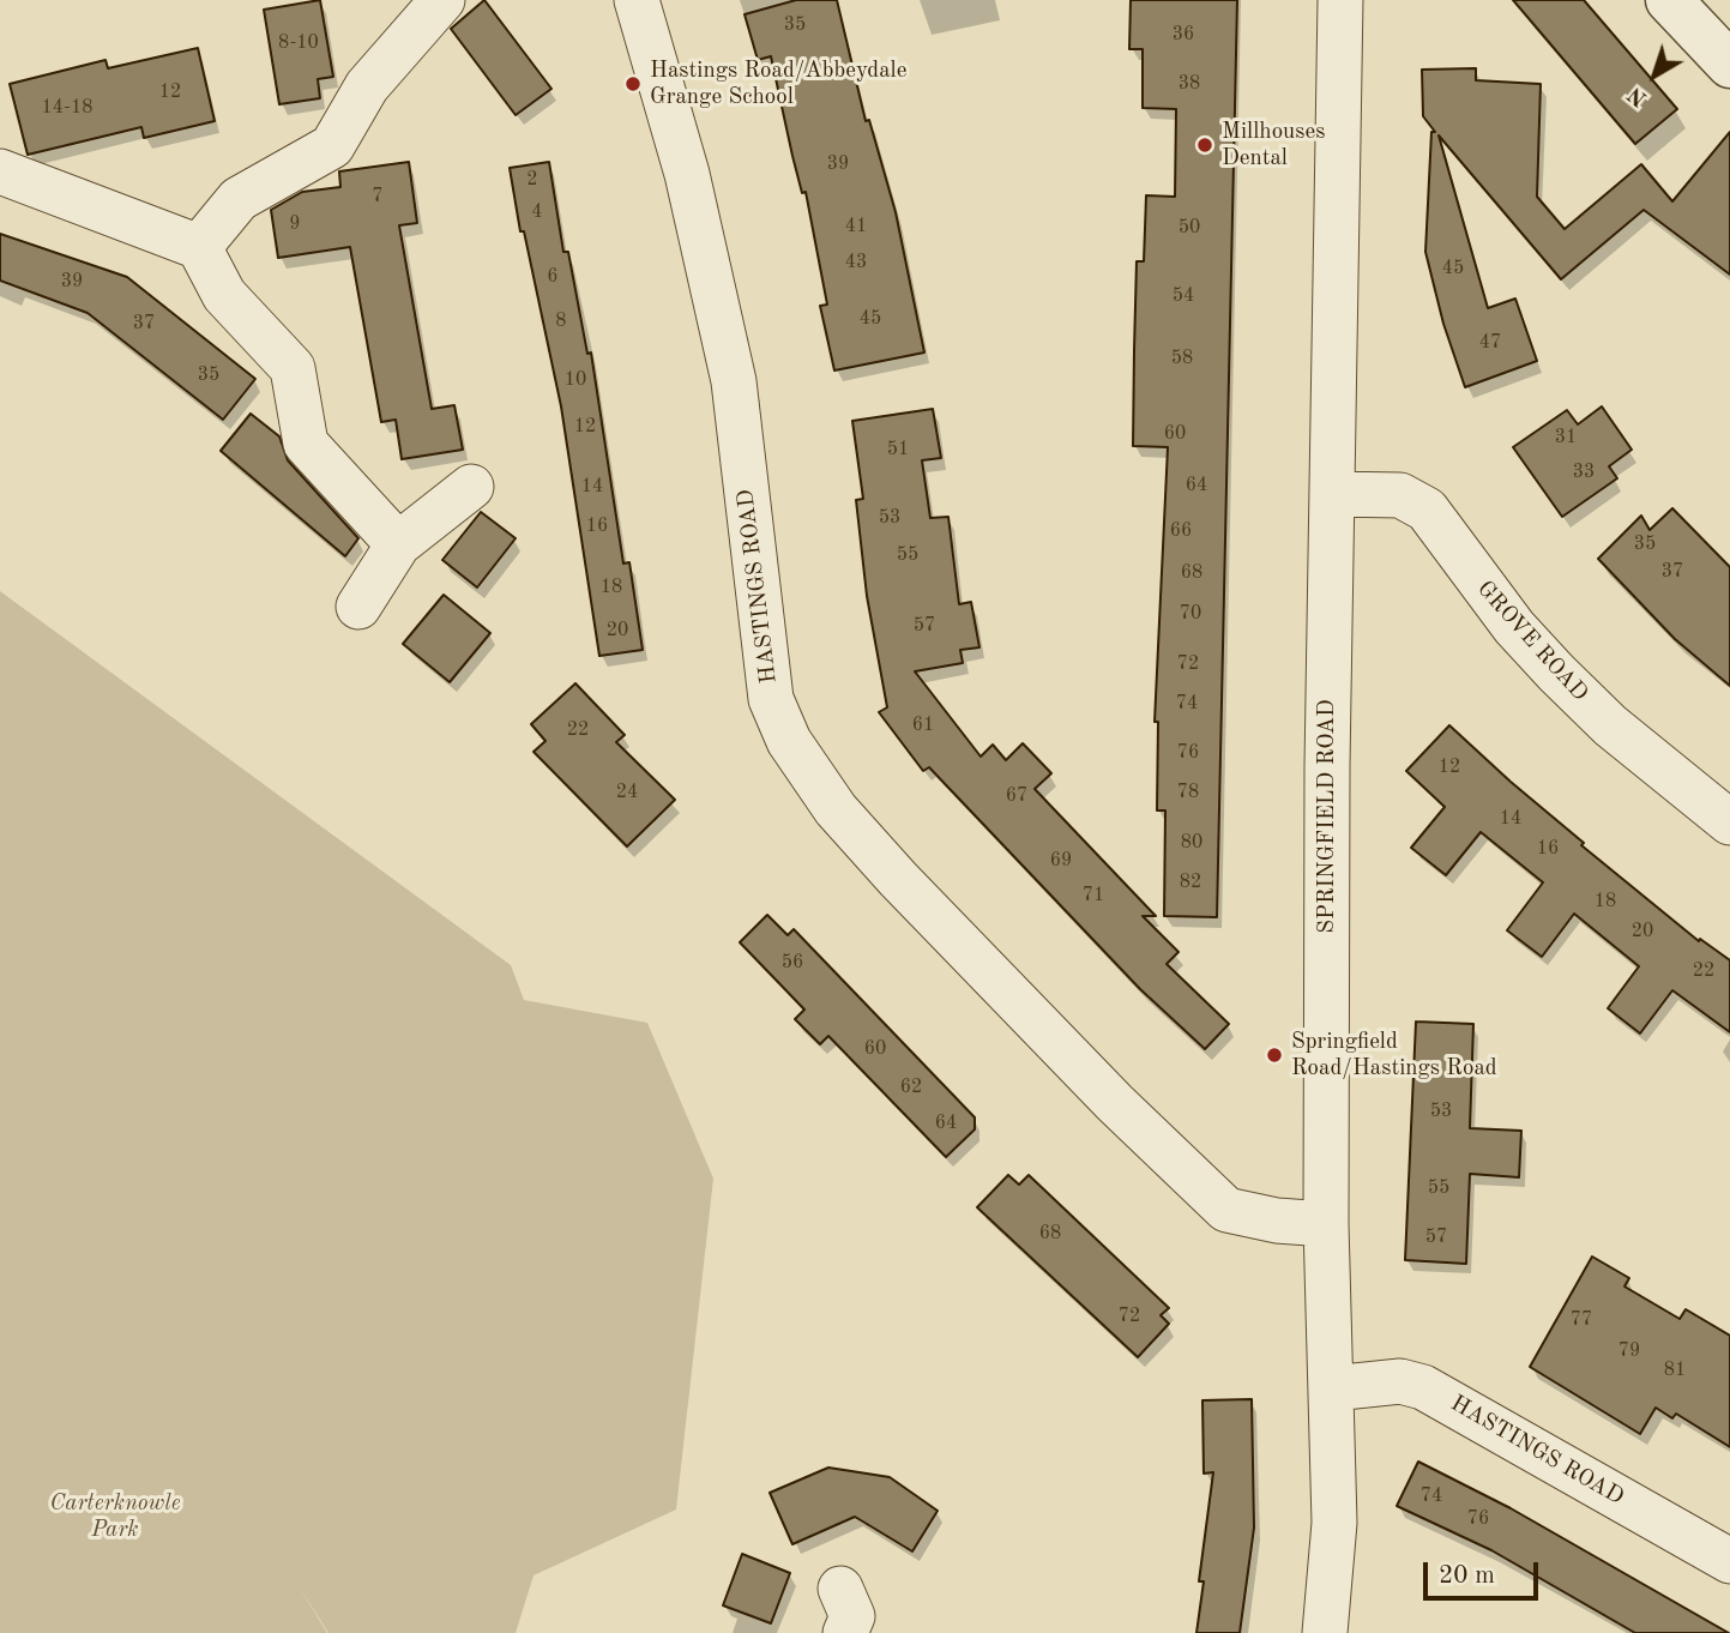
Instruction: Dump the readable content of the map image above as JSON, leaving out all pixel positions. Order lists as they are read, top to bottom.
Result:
{
  "streets": {
    "street": ["HASTINGS ROAD", "GROVE ROAD", "SPRINGFIELD ROAD"]
  },
  "crossings": [
    ["HASTINGS ROAD", "SPRINGFIELD ROAD"],
    ["GROVE ROAD", "SPRINGFIELD ROAD"]
  ],
  "parks": ["Carterknowle Park"],
  "places": ["Hastings Road/Abbeydale Grange School", "Millhouses Dental", "Springfield Road/Hastings Road"],
  "house_numbers": [
    "35",
    "36",
    "8-10",
    "38",
    "12",
    "14-18",
    "39",
    "2",
    "7",
    "4",
    "9",
    "41",
    "50",
    "43",
    "45",
    "6",
    "39",
    "54",
    "45",
    "8",
    "37",
    "47",
    "58",
    "35",
    "10",
    "12",
    "60",
    "31",
    "51",
    "33",
    "64",
    "14",
    "53",
    "16",
    "66",
    "35",
    "55",
    "37",
    "68",
    "18",
    "70",
    "57",
    "20",
    "72",
    "74",
    "61",
    "22",
    "76",
    "12",
    "24",
    "78",
    "67",
    "14",
    "80",
    "16",
    "69",
    "82",
    "71",
    "18",
    "20",
    "56",
    "22",
    "60",
    "62",
    "53",
    "64",
    "55",
    "68",
    "57",
    "72",
    "77",
    "79",
    "81",
    "74",
    "76"
  ],
  "scale_bar": "20 m",
  "north": "bottom left"
}
